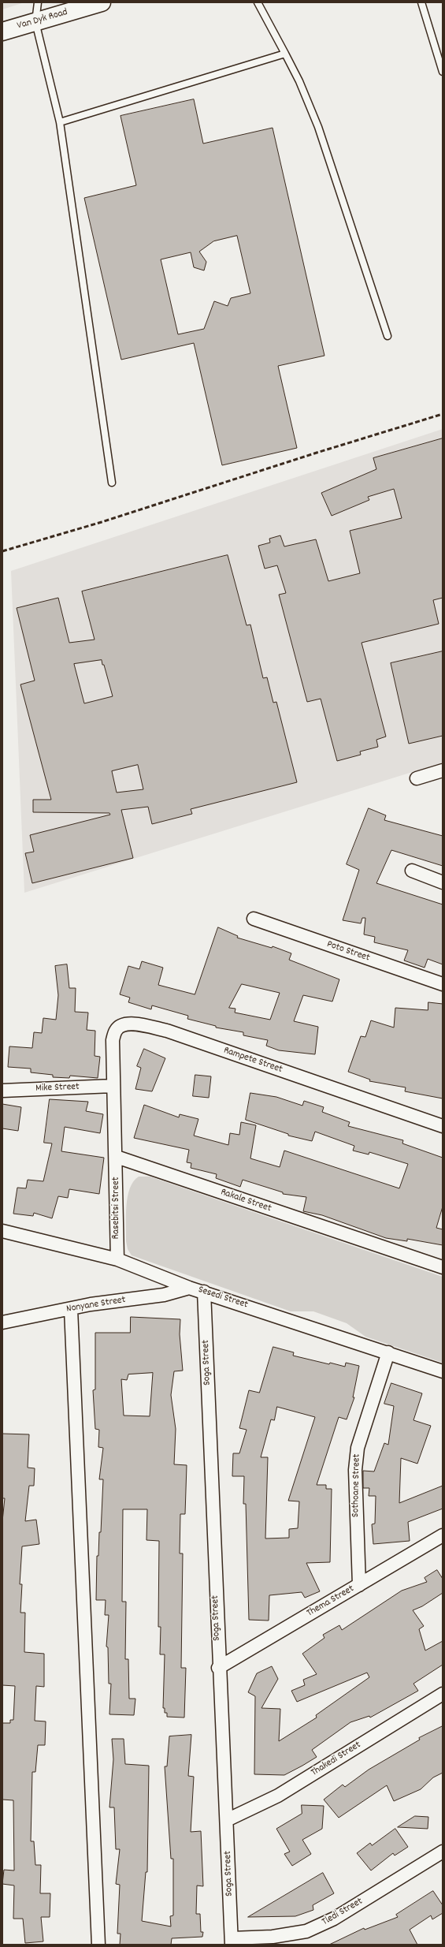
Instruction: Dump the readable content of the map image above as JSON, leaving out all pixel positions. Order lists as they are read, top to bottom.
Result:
{
  "streets": {
    "main road": ["Van Dyk Road"],
    "street": [
      "Poto Street",
      "Rampete Street",
      "Mike Street",
      "Rakale Street",
      "Rasebitsi Street",
      "Sesedi Street",
      "Nonyane Street",
      "Soga Street",
      "Sothoane Street",
      "Thema Street",
      "Thakedi Street",
      "Tledi Street"
    ]
  },
  "crossings": [
    ["Rampete Street", "Mike Street"],
    ["Rakale Street", "Rasebitsi Street"],
    ["Rasebitsi Street", "Sesedi Street"],
    ["Sesedi Street", "Nonyane Street"],
    ["Sesedi Street", "Soga Street"],
    ["Sesedi Street", "Sothoane Street"],
    ["Soga Street", "Thema Street"],
    ["Soga Street", "Thakedi Street"],
    ["Soga Street", "Tledi Street"],
    ["Sothoane Street", "Thema Street"]
  ]
}
